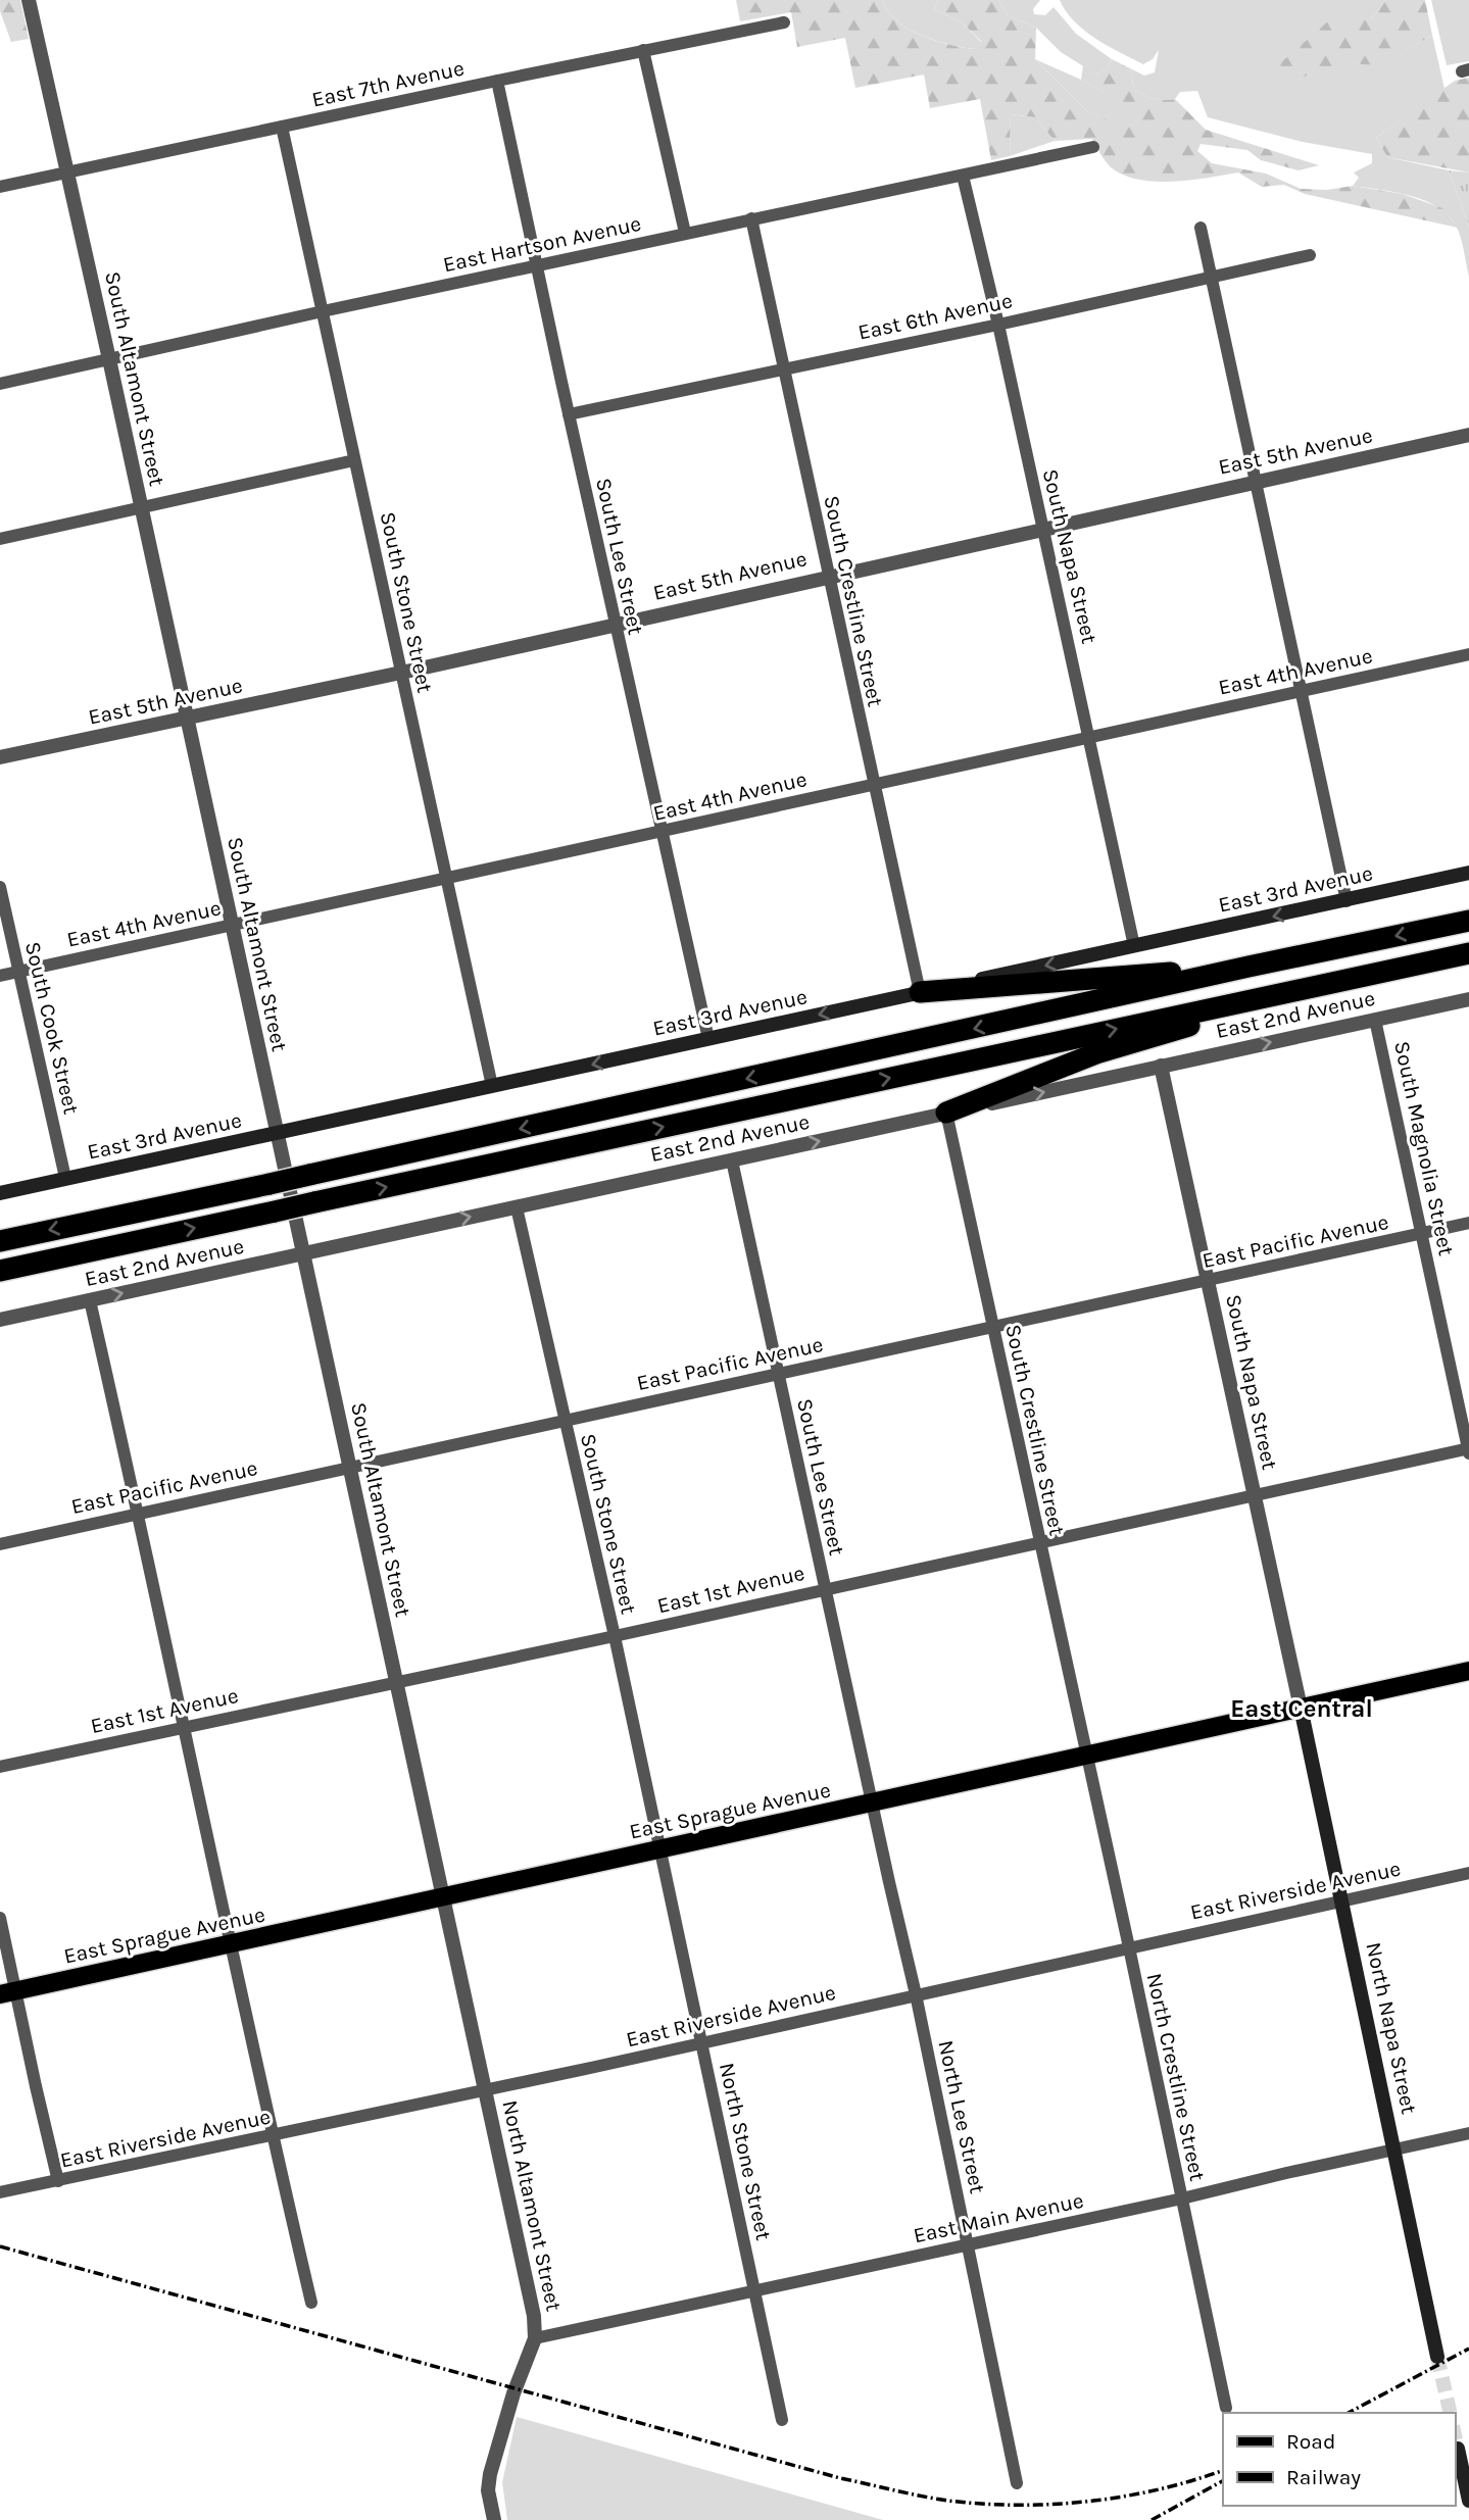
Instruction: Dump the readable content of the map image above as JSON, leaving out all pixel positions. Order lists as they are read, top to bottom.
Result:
{
  "streets": {
    "main road": ["East 3rd Avenue", "East Sprague Avenue", "North Napa Street"],
    "street": [
      "East 7th Avenue",
      "East Hartson Avenue",
      "East 6th Avenue",
      "South Altamont Street",
      "East 5th Avenue",
      "South Lee Street",
      "South Napa Street",
      "South Crestline Street",
      "South Stone Street",
      "East 4th Avenue",
      "East 2nd Avenue",
      "South Cook Street",
      "South Magnolia Street",
      "East Pacific Avenue",
      "East 1st Avenue",
      "East Riverside Avenue",
      "North Crestline Street",
      "North Lee Street",
      "North Stone Street",
      "North Altamont Street",
      "East Main Avenue"
    ]
  },
  "crossings": [
    ["East 7th Avenue", "South Altamont Street"],
    ["East 7th Avenue", "South Lee Street"],
    ["East 7th Avenue", "South Stone Street"],
    ["East Hartson Avenue", "South Altamont Street"],
    ["East Hartson Avenue", "South Lee Street"],
    ["East Hartson Avenue", "South Napa Street"],
    ["East Hartson Avenue", "South Crestline Street"],
    ["East Hartson Avenue", "South Stone Street"],
    ["East 6th Avenue", "South Lee Street"],
    ["East 6th Avenue", "South Napa Street"],
    ["East 6th Avenue", "South Crestline Street"],
    ["South Altamont Street", "East 5th Avenue"],
    ["South Altamont Street", "East 4th Avenue"],
    ["South Altamont Street", "East 3rd Avenue"],
    ["South Altamont Street", "East 2nd Avenue"],
    ["South Altamont Street", "East Pacific Avenue"],
    ["South Altamont Street", "East 1st Avenue"],
    ["South Altamont Street", "East Sprague Avenue"],
    ["South Altamont Street", "North Altamont Street"],
    ["East 5th Avenue", "South Lee Street"],
    ["East 5th Avenue", "South Napa Street"],
    ["East 5th Avenue", "South Crestline Street"],
    ["East 5th Avenue", "South Stone Street"],
    ["South Lee Street", "East 4th Avenue"],
    ["South Lee Street", "East 3rd Avenue"],
    ["South Lee Street", "East 2nd Avenue"],
    ["South Lee Street", "East Pacific Avenue"],
    ["South Lee Street", "East 1st Avenue"],
    ["South Lee Street", "East Sprague Avenue"],
    ["South Lee Street", "North Lee Street"],
    ["South Napa Street", "East 4th Avenue"],
    ["South Napa Street", "East 3rd Avenue"],
    ["South Napa Street", "East 2nd Avenue"],
    ["South Napa Street", "East Pacific Avenue"],
    ["South Napa Street", "East 1st Avenue"],
    ["South Napa Street", "East Sprague Avenue"],
    ["South Napa Street", "North Napa Street"],
    ["South Crestline Street", "East 4th Avenue"],
    ["South Crestline Street", "East 3rd Avenue"],
    ["South Crestline Street", "East 2nd Avenue"],
    ["South Crestline Street", "East Pacific Avenue"],
    ["South Crestline Street", "East 1st Avenue"],
    ["South Crestline Street", "East Sprague Avenue"],
    ["South Crestline Street", "North Crestline Street"],
    ["South Stone Street", "East 4th Avenue"],
    ["South Stone Street", "East 3rd Avenue"],
    ["South Stone Street", "East 2nd Avenue"],
    ["South Stone Street", "East Pacific Avenue"],
    ["South Stone Street", "East 1st Avenue"],
    ["South Stone Street", "East Sprague Avenue"],
    ["South Stone Street", "North Stone Street"],
    ["East 4th Avenue", "South Cook Street"],
    ["East 3rd Avenue", "South Cook Street"],
    ["East 2nd Avenue", "South Magnolia Street"],
    ["South Magnolia Street", "East Pacific Avenue"],
    ["South Magnolia Street", "East 1st Avenue"],
    ["East Sprague Avenue", "North Napa Street"],
    ["East Sprague Avenue", "North Crestline Street"],
    ["East Sprague Avenue", "North Lee Street"],
    ["East Sprague Avenue", "North Stone Street"],
    ["East Sprague Avenue", "North Altamont Street"],
    ["East Riverside Avenue", "North Napa Street"],
    ["East Riverside Avenue", "North Crestline Street"],
    ["East Riverside Avenue", "North Lee Street"],
    ["East Riverside Avenue", "North Stone Street"],
    ["East Riverside Avenue", "North Altamont Street"],
    ["North Napa Street", "East Main Avenue"],
    ["North Crestline Street", "East Main Avenue"],
    ["North Lee Street", "East Main Avenue"],
    ["North Stone Street", "East Main Avenue"],
    ["North Altamont Street", "East Main Avenue"]
  ],
  "one_way": ["East 3rd Avenue", "East 2nd Avenue"],
  "districts": ["East Central"],
  "legend": ["Road", "Railway"]
}
